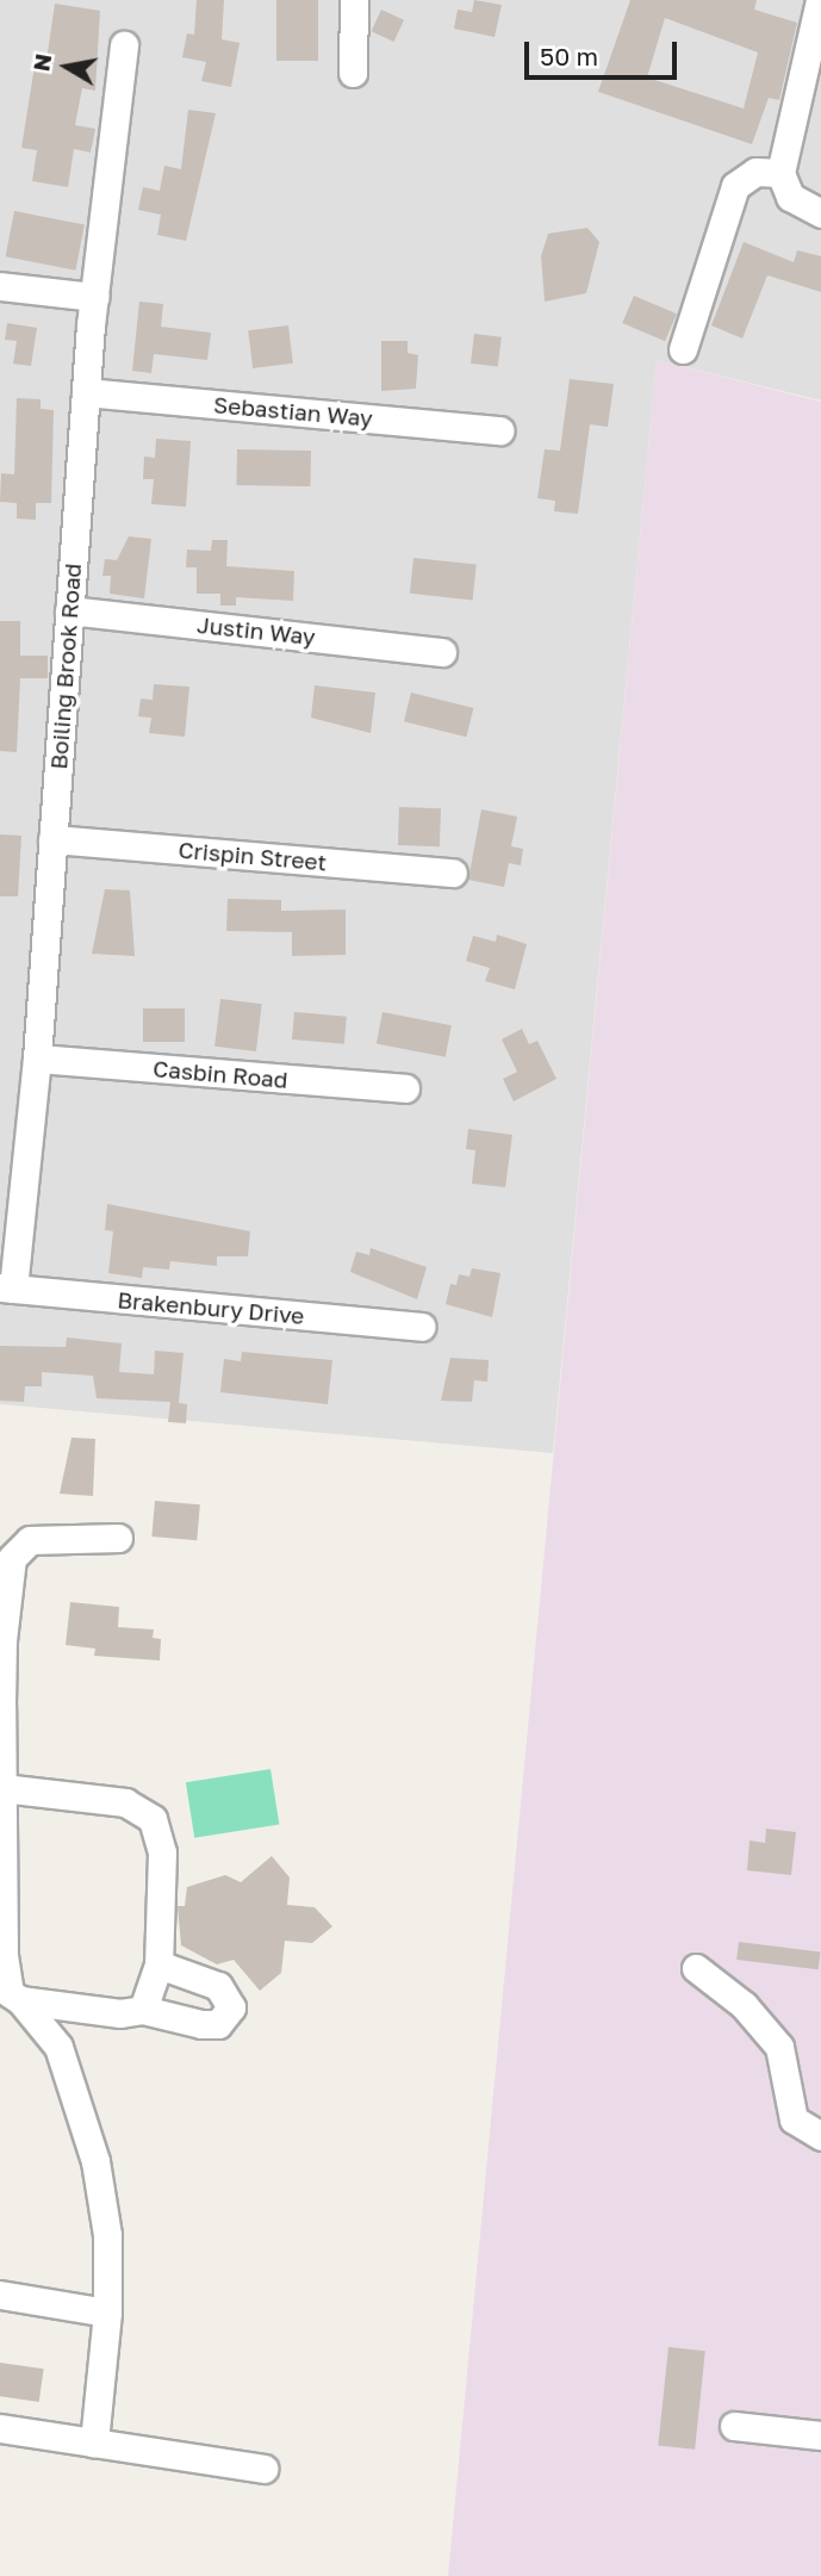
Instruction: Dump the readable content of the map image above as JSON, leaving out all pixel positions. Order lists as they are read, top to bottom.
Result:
{
  "streets": {
    "street": [
      "Sebastian Way",
      "Justin Way",
      "Boiling Brook Road",
      "Crispin Street",
      "Casbin Road",
      "Brakenbury Drive"
    ]
  },
  "crossings": [
    ["Sebastian Way", "Boiling Brook Road"],
    ["Justin Way", "Boiling Brook Road"],
    ["Boiling Brook Road", "Crispin Street"],
    ["Boiling Brook Road", "Casbin Road"],
    ["Boiling Brook Road", "Brakenbury Drive"]
  ],
  "scale_bar": "50 m",
  "north": "left"
}
